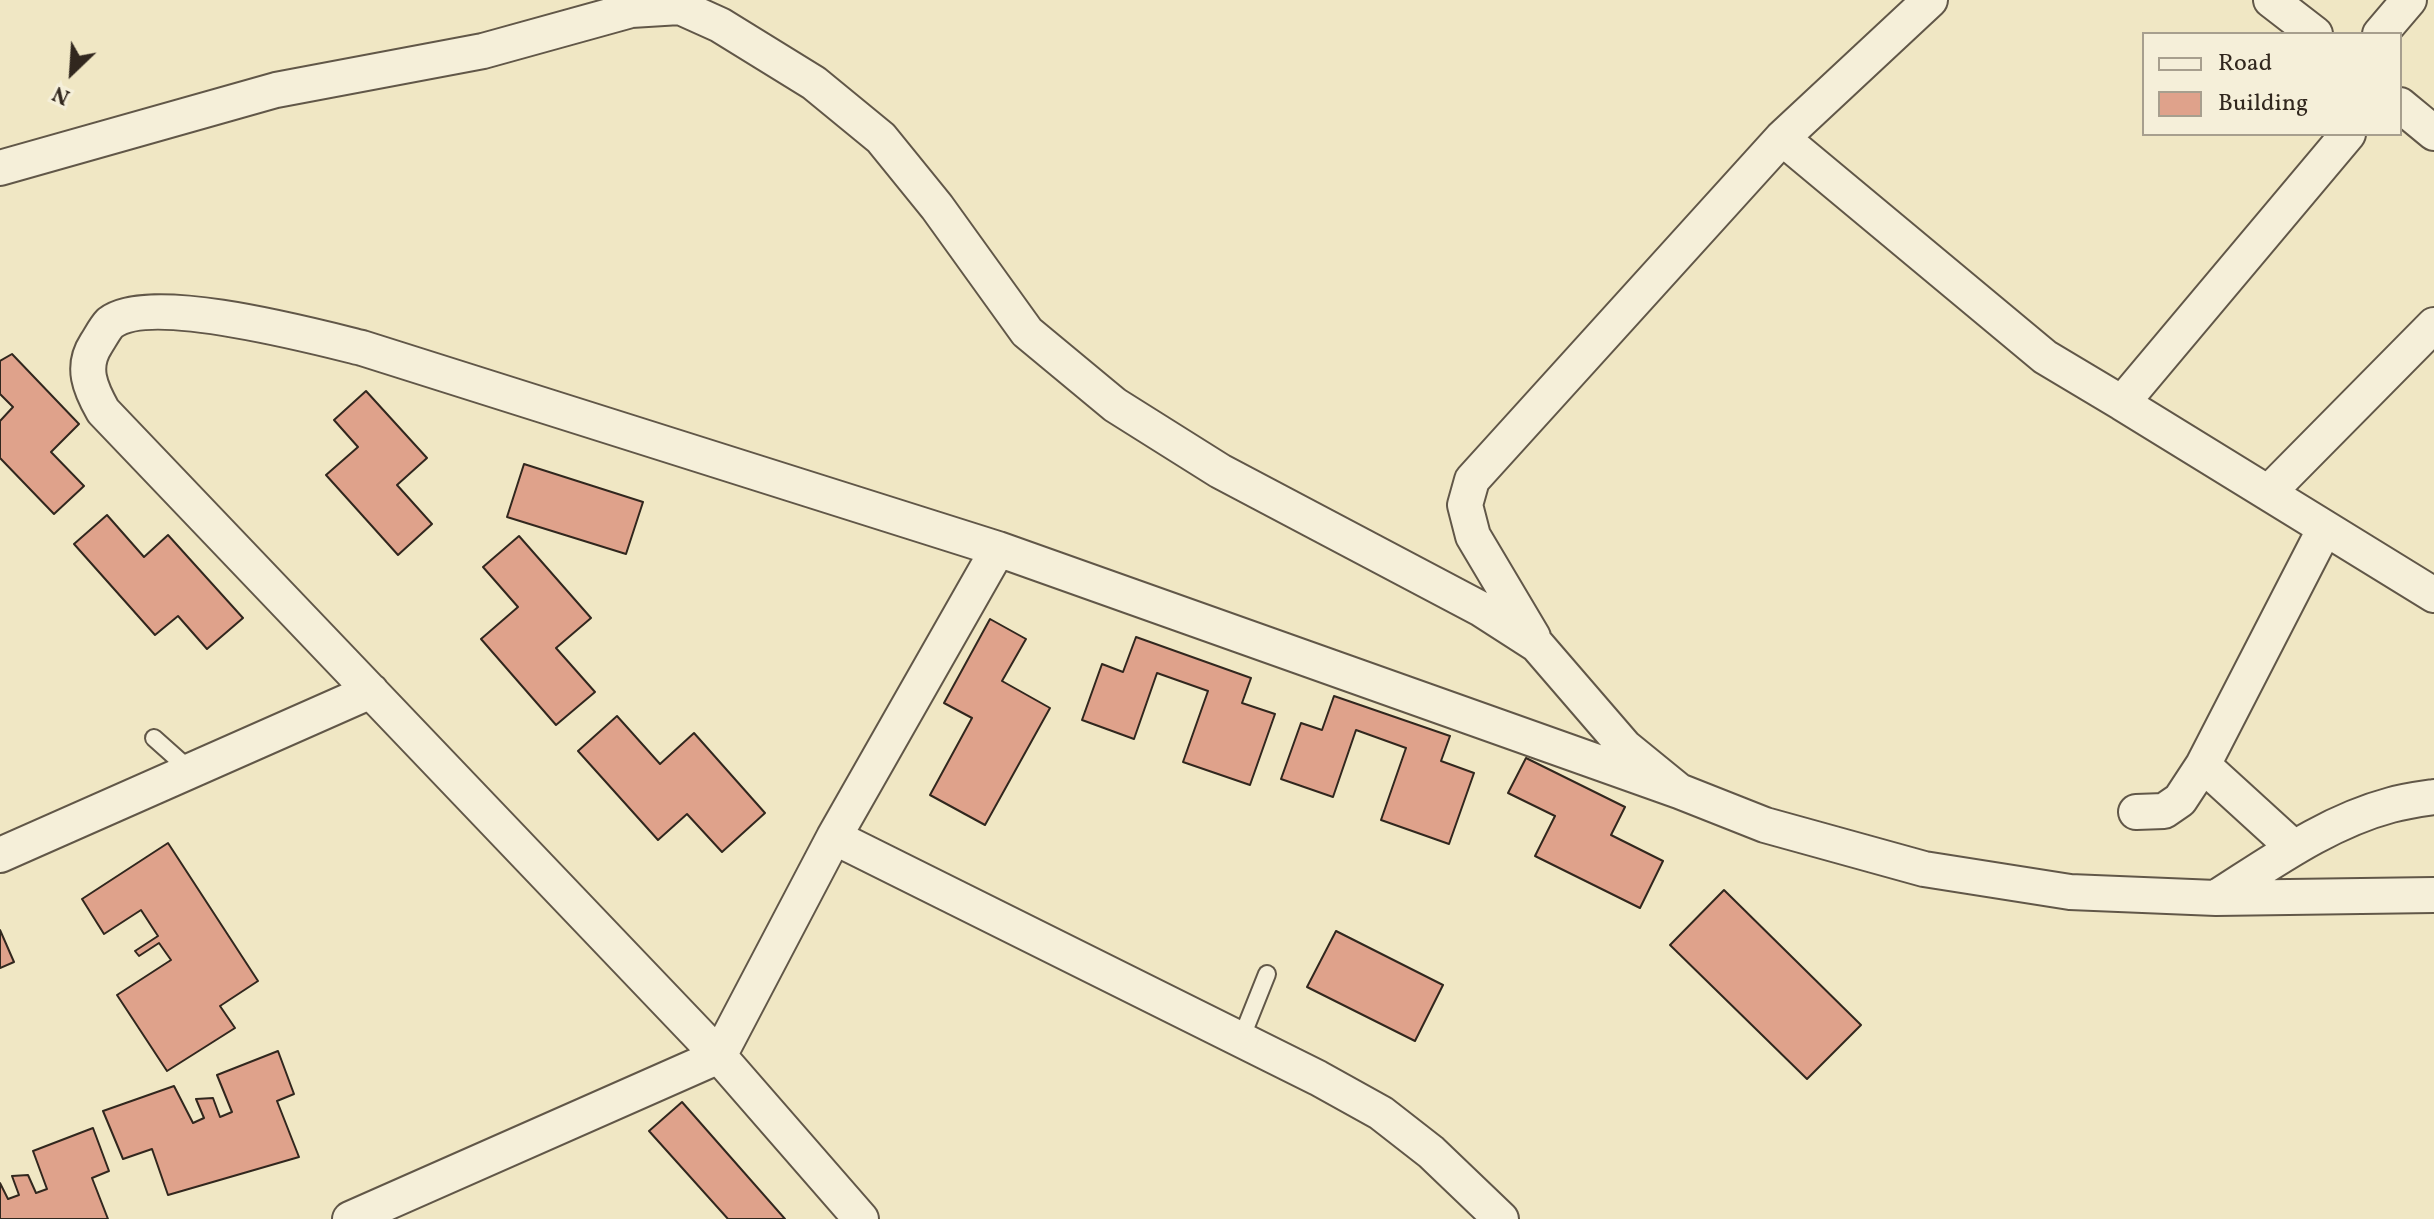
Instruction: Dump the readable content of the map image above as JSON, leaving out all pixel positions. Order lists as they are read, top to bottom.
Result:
{
  "legend": ["Road", "Building"],
  "north": "bottom left"
}
